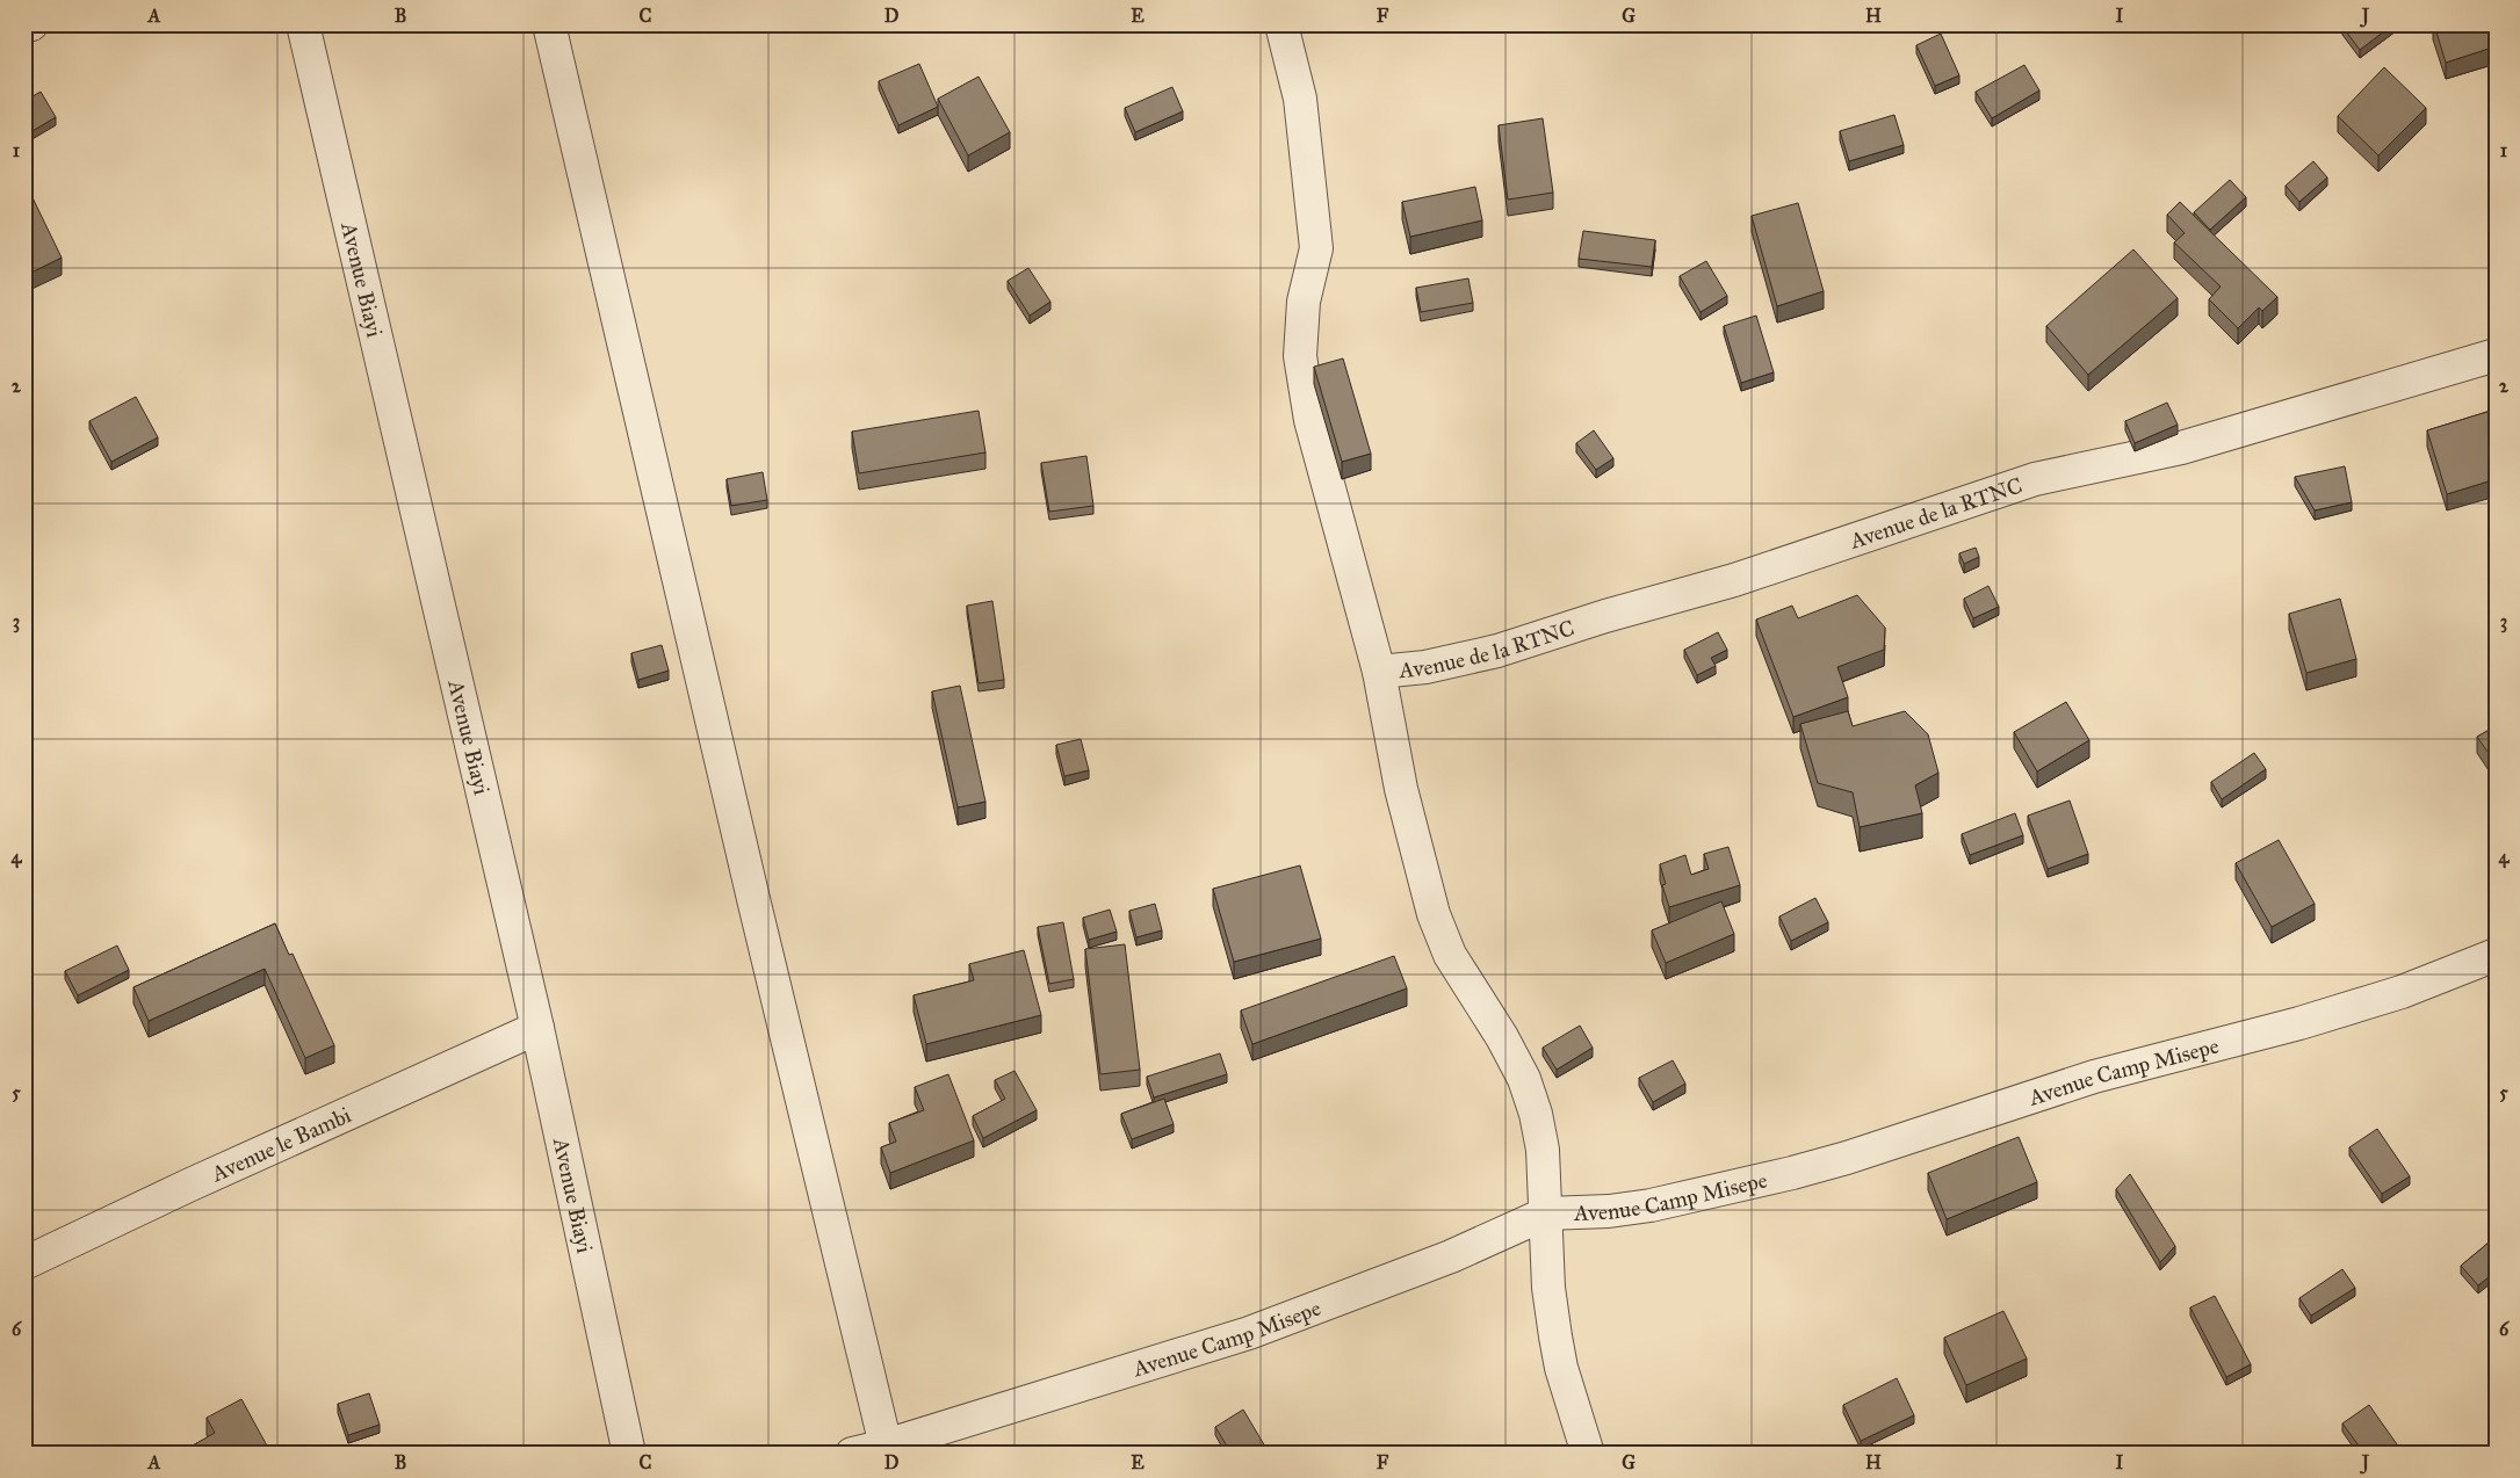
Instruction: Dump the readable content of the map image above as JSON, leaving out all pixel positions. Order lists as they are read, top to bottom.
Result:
{
  "streets": {
    "street": [
      "Avenue Biayi",
      "Avenue de la RTNC",
      "Avenue Camp Misepe",
      "Avenue le Bambi"
    ]
  },
  "crossings": [
    ["Avenue Biayi", "Avenue le Bambi"]
  ],
  "grid": {
    "columns": [
      "A",
      "B",
      "C",
      "D",
      "E",
      "F",
      "G",
      "H",
      "I",
      "J"
    ],
    "rows": [
      "1",
      "2",
      "3",
      "4",
      "5",
      "6"
    ]
  }
}
